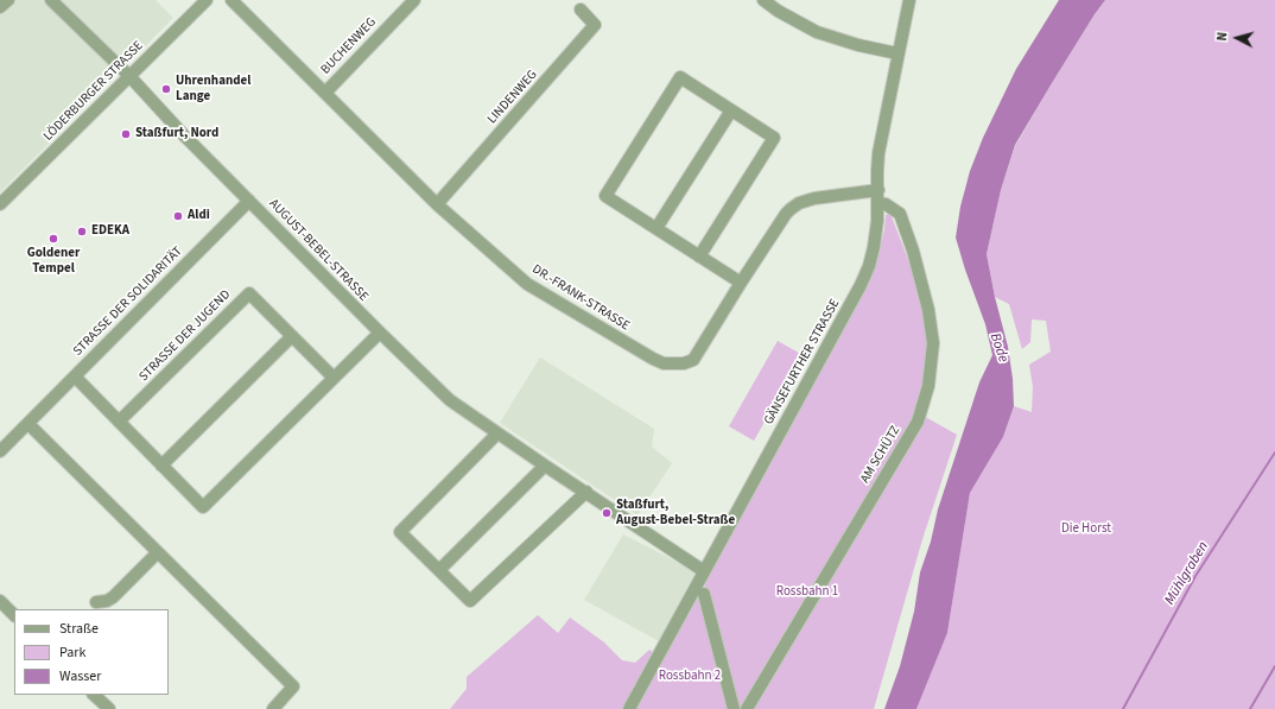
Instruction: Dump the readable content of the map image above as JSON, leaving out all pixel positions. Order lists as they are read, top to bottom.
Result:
{
  "streets": {
    "street": [
      "BUCHENWEG",
      "LÖDERBURGER STRASSE",
      "LINDENWEG",
      "AUGUST-BEBEL-STRASSE",
      "DR.-FRANK-STRASSE",
      "STRASSE DER SOLIDARITÄT",
      "STRASSE DER JUGEND",
      "GÄNSEFURTHER STRASSE",
      "AM SCHÜTZ"
    ]
  },
  "crossings": [
    ["BUCHENWEG", "DR.-FRANK-STRASSE"],
    ["LÖDERBURGER STRASSE", "AUGUST-BEBEL-STRASSE"],
    ["LINDENWEG", "DR.-FRANK-STRASSE"],
    ["AUGUST-BEBEL-STRASSE", "STRASSE DER SOLIDARITÄT"],
    ["AUGUST-BEBEL-STRASSE", "GÄNSEFURTHER STRASSE"],
    ["DR.-FRANK-STRASSE", "GÄNSEFURTHER STRASSE"],
    ["GÄNSEFURTHER STRASSE", "AM SCHÜTZ"]
  ],
  "water": ["Bode", "Mühlgraben"],
  "parks": ["Die Horst", "Rossbahn 1", "Rossbahn 2"],
  "places": [
    "Uhrenhandel Lange",
    "Staßfurt, Nord",
    "Aldi",
    "EDEKA",
    "Goldener Tempel",
    "Staßfurt, August-Bebel-Straße"
  ],
  "legend": ["Straße", "Park", "Wasser"],
  "north": "left"
}
